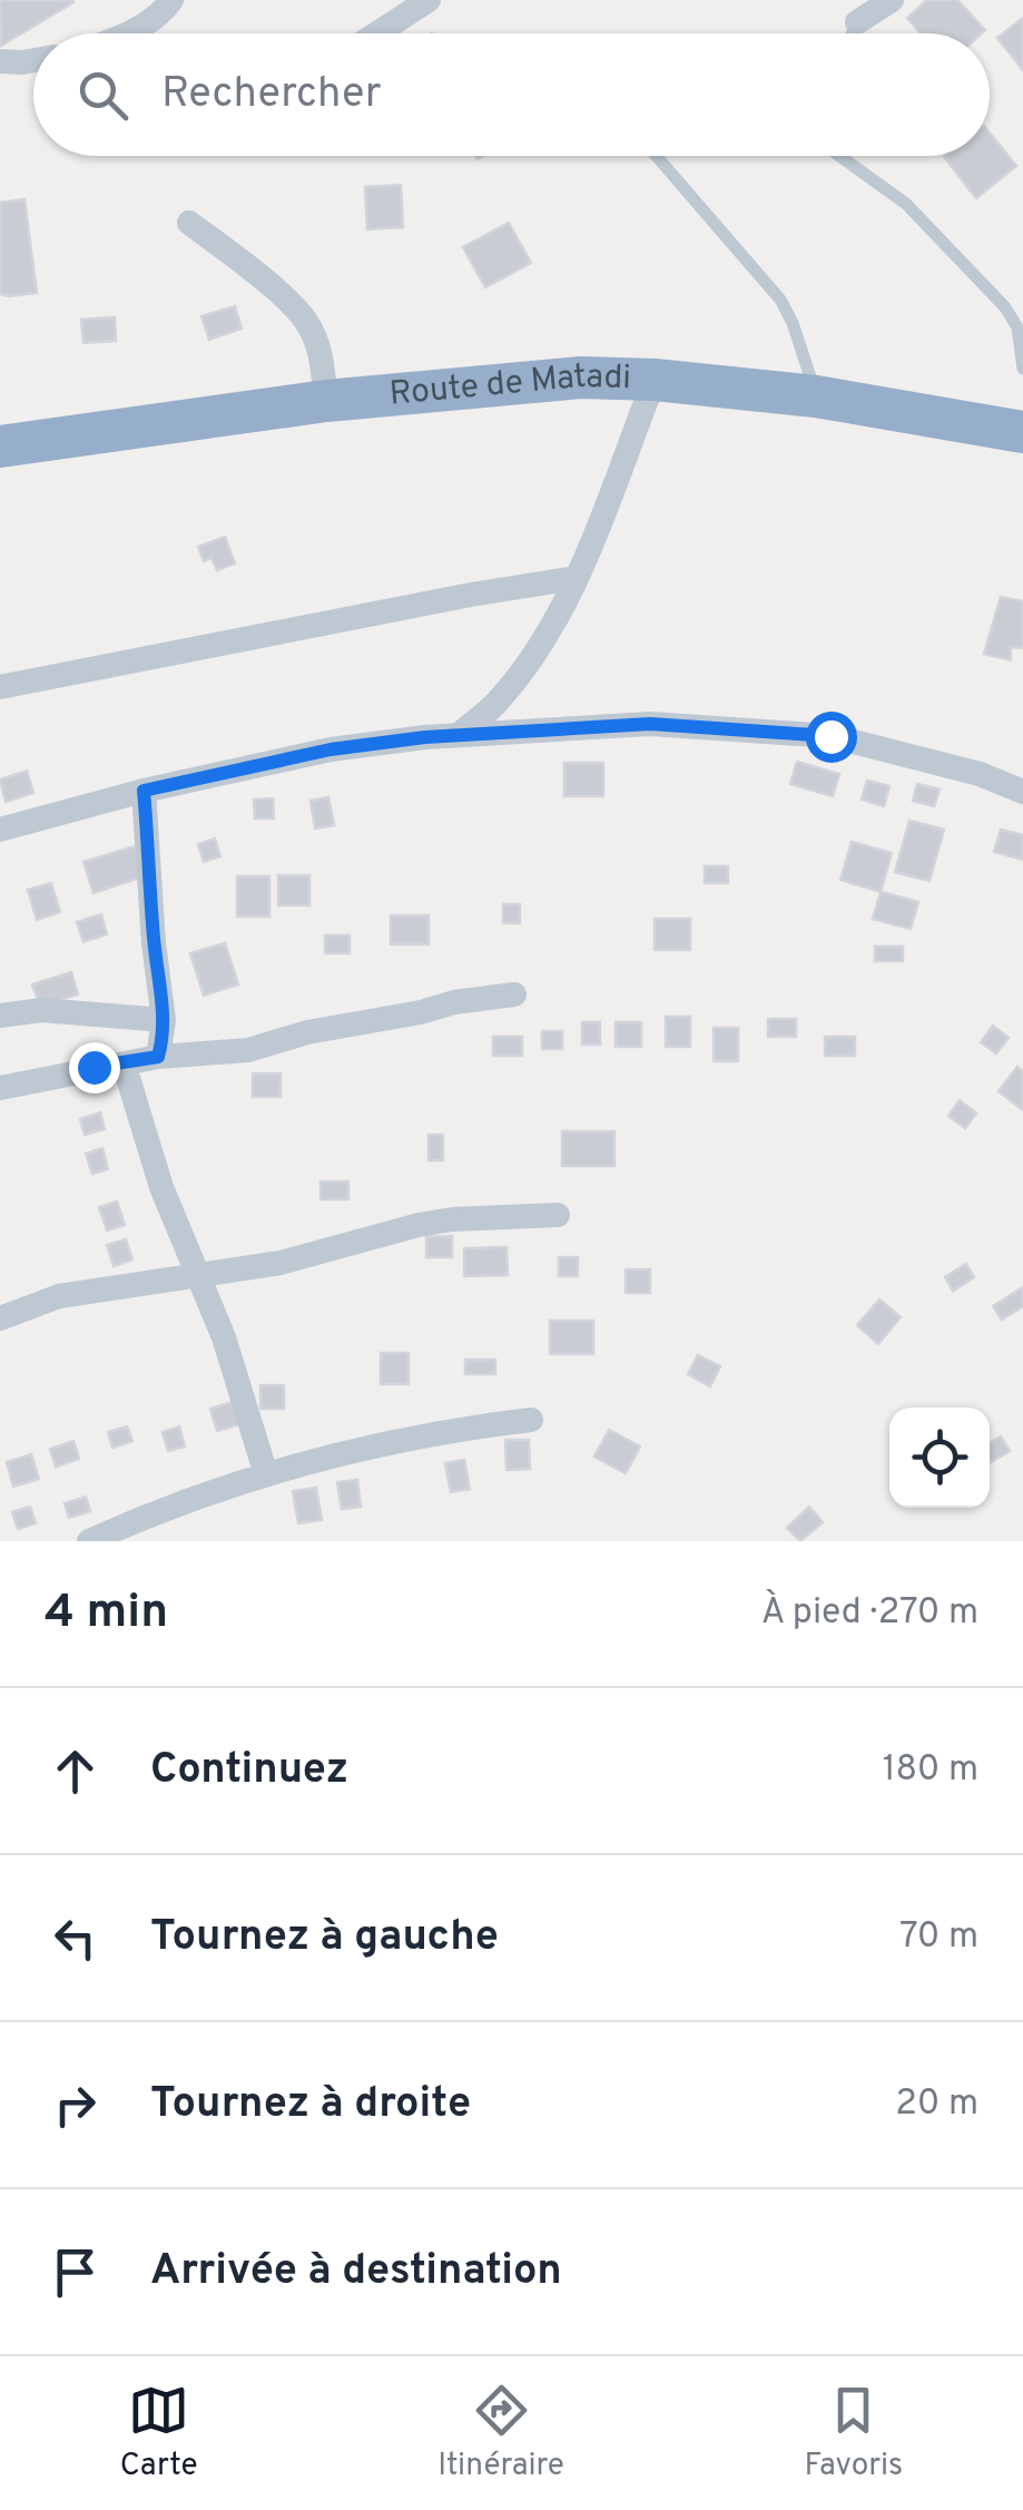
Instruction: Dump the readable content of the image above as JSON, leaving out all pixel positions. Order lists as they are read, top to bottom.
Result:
{
  "streets": {
    "highway": ["Route de Matadi"]
  },
  "page": {
    "search": "Rechercher",
    "heading": ["4 min", "À pied · 270 m"],
    "list": [
      ["Continuez", "180 m"],
      ["Tournez à gauche", "70 m"],
      ["Tournez à droite", "20 m"],
      "Arrivée à destination"
    ],
    "nav": ["Carte", "Itinéraire", "Favoris"]
  }
}
